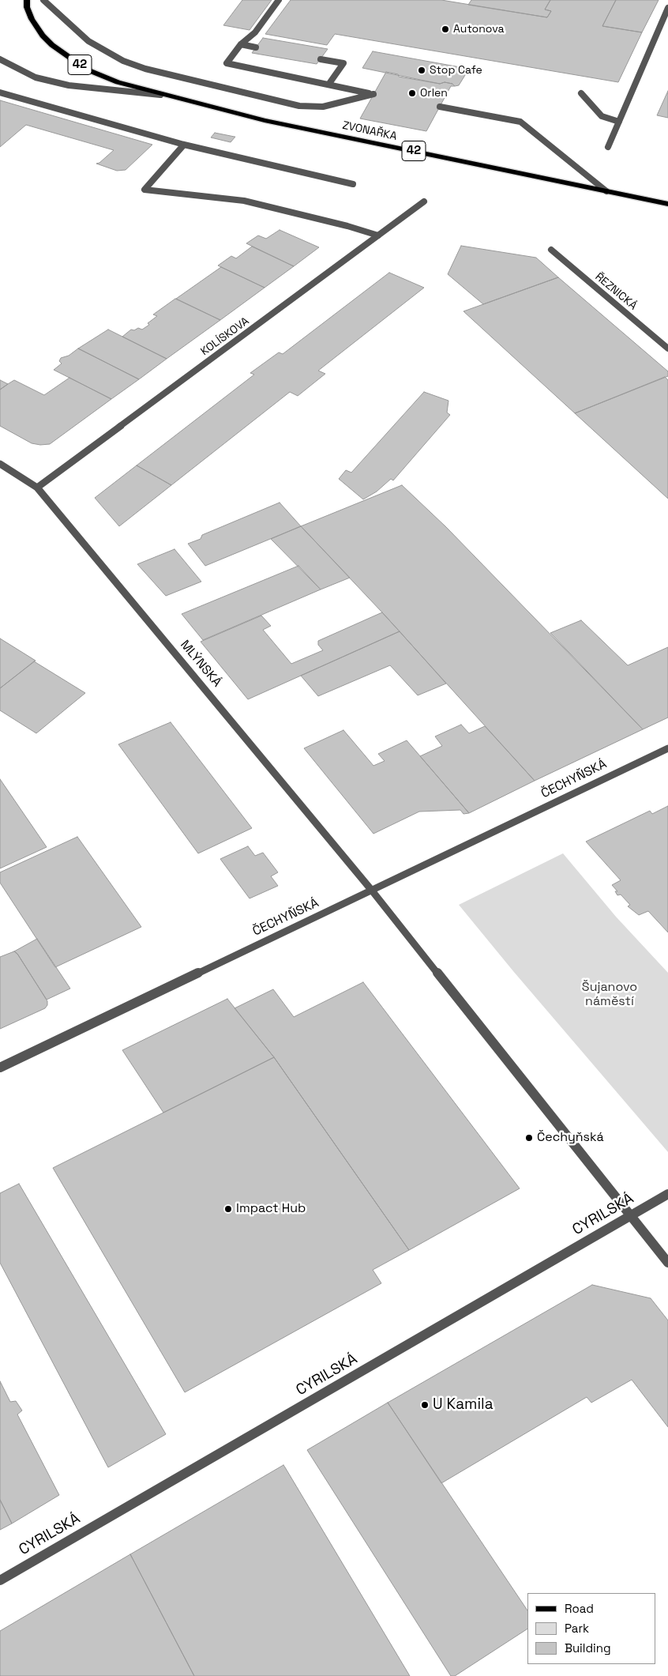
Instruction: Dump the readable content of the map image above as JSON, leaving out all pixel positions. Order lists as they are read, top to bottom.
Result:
{
  "streets": {
    "main road": ["42", "ZVONAŘKA"],
    "street": [
      "ŘEZNICKÁ",
      "KOLÍSKOVA",
      "MLÝNSKÁ",
      "ČECHYŇSKÁ",
      "CYRILSKÁ"
    ]
  },
  "crossings": [
    ["KOLÍSKOVA", "MLÝNSKÁ"],
    ["MLÝNSKÁ", "ČECHYŇSKÁ"]
  ],
  "parks": ["Šujanovo náměstí"],
  "places": [
    "Autonova",
    "Stop Cafe",
    "Orlen",
    "Čechyňská",
    "Impact Hub",
    "U Kamila"
  ],
  "legend": ["Road", "Park", "Building"]
}
